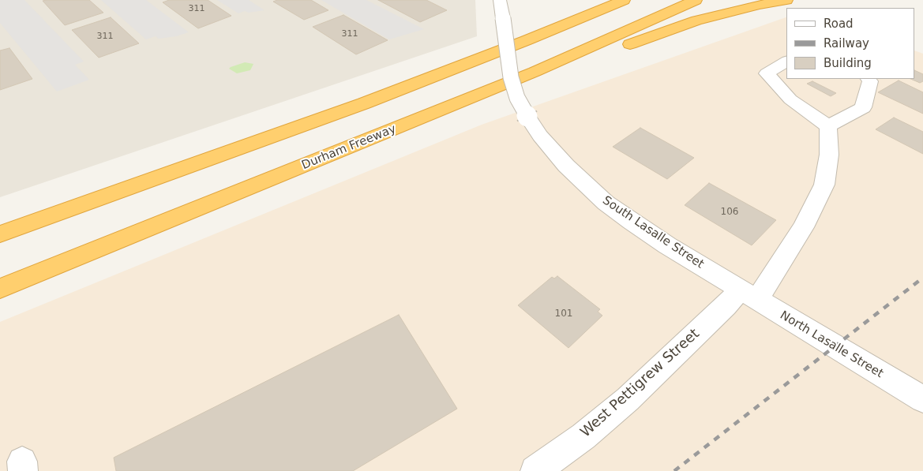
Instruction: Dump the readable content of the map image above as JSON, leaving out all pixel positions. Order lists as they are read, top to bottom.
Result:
{
  "streets": {
    "highway": ["Durham Freeway"],
    "street": ["South Lasalle Street", "North Lasalle Street", "West Pettigrew Street"]
  },
  "crossings": [
    ["South Lasalle Street", "North Lasalle Street"],
    ["South Lasalle Street", "West Pettigrew Street"],
    ["North Lasalle Street", "West Pettigrew Street"]
  ],
  "house_numbers": [
    "311",
    "311",
    "311",
    "106",
    "101"
  ],
  "legend": ["Road", "Railway", "Building"]
}
